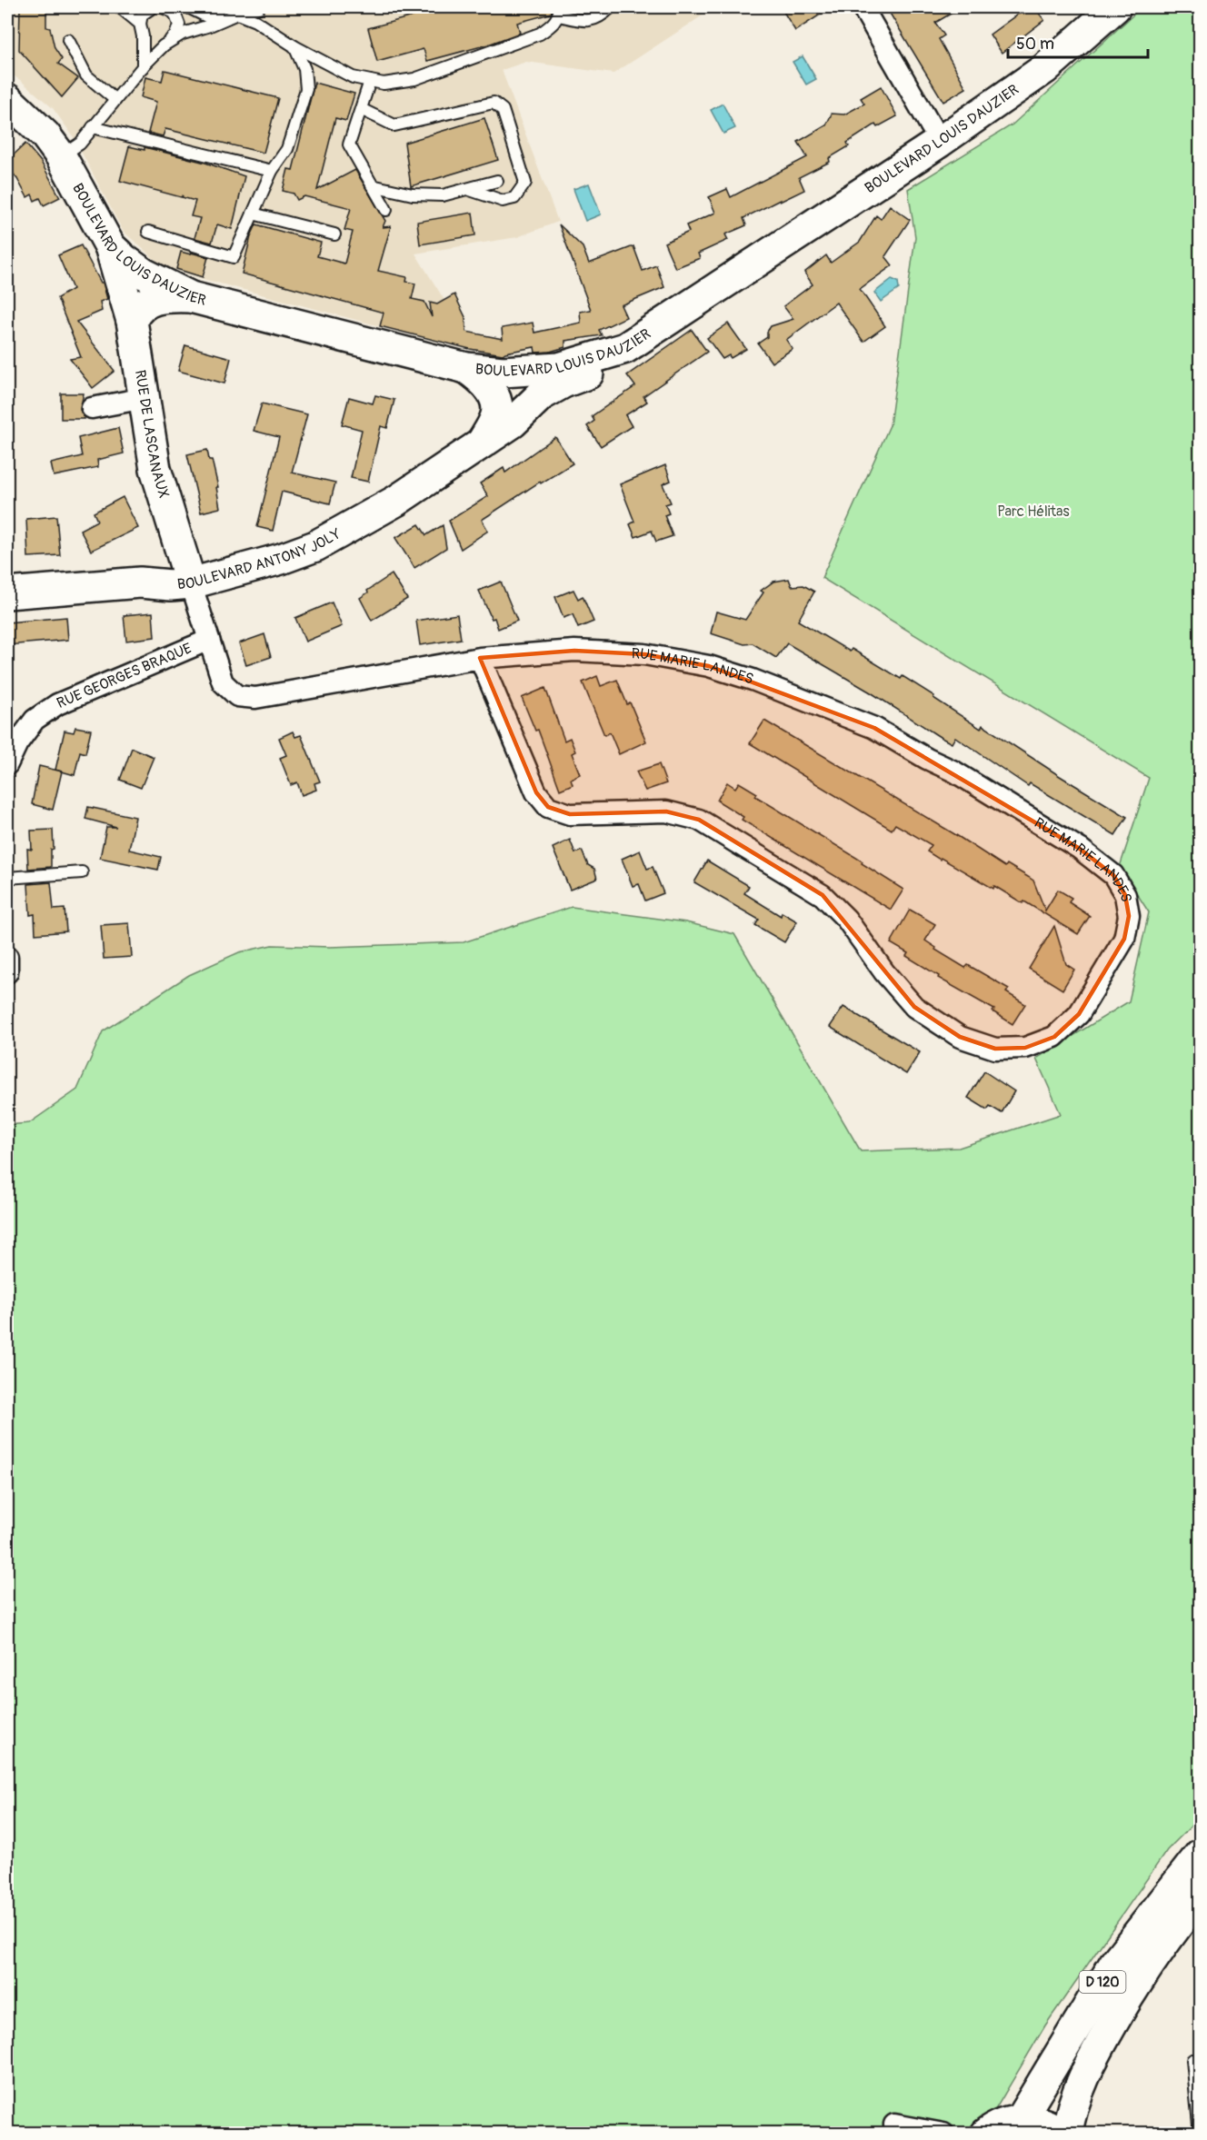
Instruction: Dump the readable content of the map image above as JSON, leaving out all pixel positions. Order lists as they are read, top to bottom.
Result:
{
  "streets": {
    "main road": [
      "BOULEVARD LOUIS DAUZIER",
      "RUE DE LASCANAUX",
      "BOULEVARD ANTONY JOLY",
      "D 120"
    ],
    "street": ["RUE MARIE LANDES", "RUE GEORGES BRAQUE"]
  },
  "crossings": [
    ["BOULEVARD LOUIS DAUZIER", "RUE DE LASCANAUX"],
    ["BOULEVARD LOUIS DAUZIER", "BOULEVARD ANTONY JOLY"],
    ["RUE DE LASCANAUX", "BOULEVARD ANTONY JOLY"],
    ["RUE DE LASCANAUX", "RUE GEORGES BRAQUE"],
    ["BOULEVARD ANTONY JOLY", "RUE GEORGES BRAQUE"],
    ["RUE MARIE LANDES", "RUE GEORGES BRAQUE"]
  ],
  "parks": ["Parc Hélitas"],
  "scale_bar": "50 m"
}
